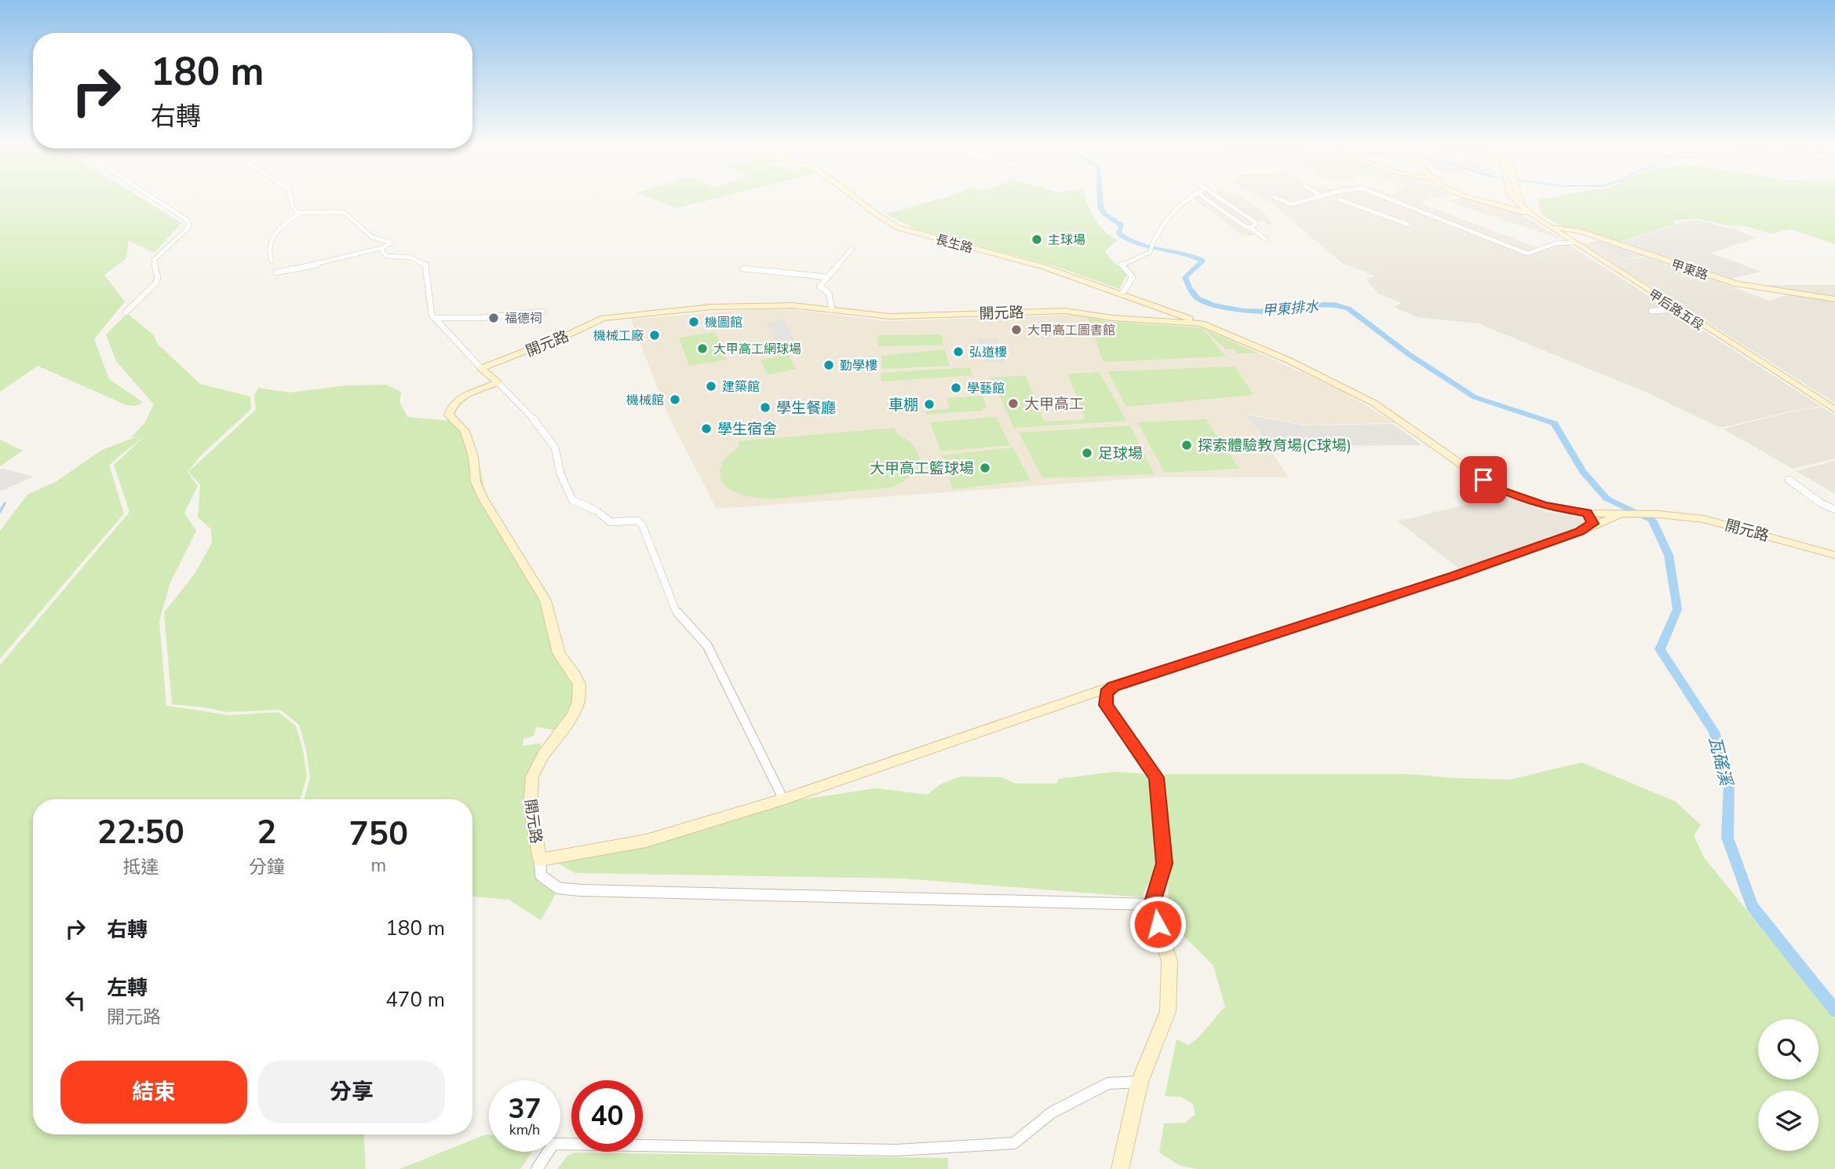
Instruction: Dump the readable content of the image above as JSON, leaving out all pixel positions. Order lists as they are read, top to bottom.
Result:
{
  "streets": {
    "street": [
      "長生路",
      "甲東路",
      "甲后路五段",
      "開元路"
    ]
  },
  "crossings": [
    ["長生路", "開元路"],
    ["甲東路", "甲后路五段"]
  ],
  "water": ["甲東排水", "瓦磘溪"],
  "places": [
    "主球場",
    "福德祠",
    "機圖館",
    "大甲高工圖書館",
    "機械工廠",
    "大甲高工網球場",
    "弘道樓",
    "勤學樓",
    "建築館",
    "學藝館",
    "機械館",
    "大甲高工",
    "車棚",
    "學生餐廳",
    "學生宿舍",
    "探索體驗教育場(C球場)",
    "足球場",
    "大甲高工籃球場"
  ],
  "page": {
    "turn": ["180 m", "右轉"],
    "eta": [
      "22:50",
      "抵達",
      "2",
      "分鐘",
      "750",
      "m"
    ],
    "list": [
      {
        "name": "右轉",
        "value": "180 m"
      },
      {
        "name": "左轉",
        "note": "開元路",
        "value": "470 m"
      }
    ],
    "buttons": ["結束", "分享"],
    "speed": "37 km/h",
    "limit": "40"
  }
}
